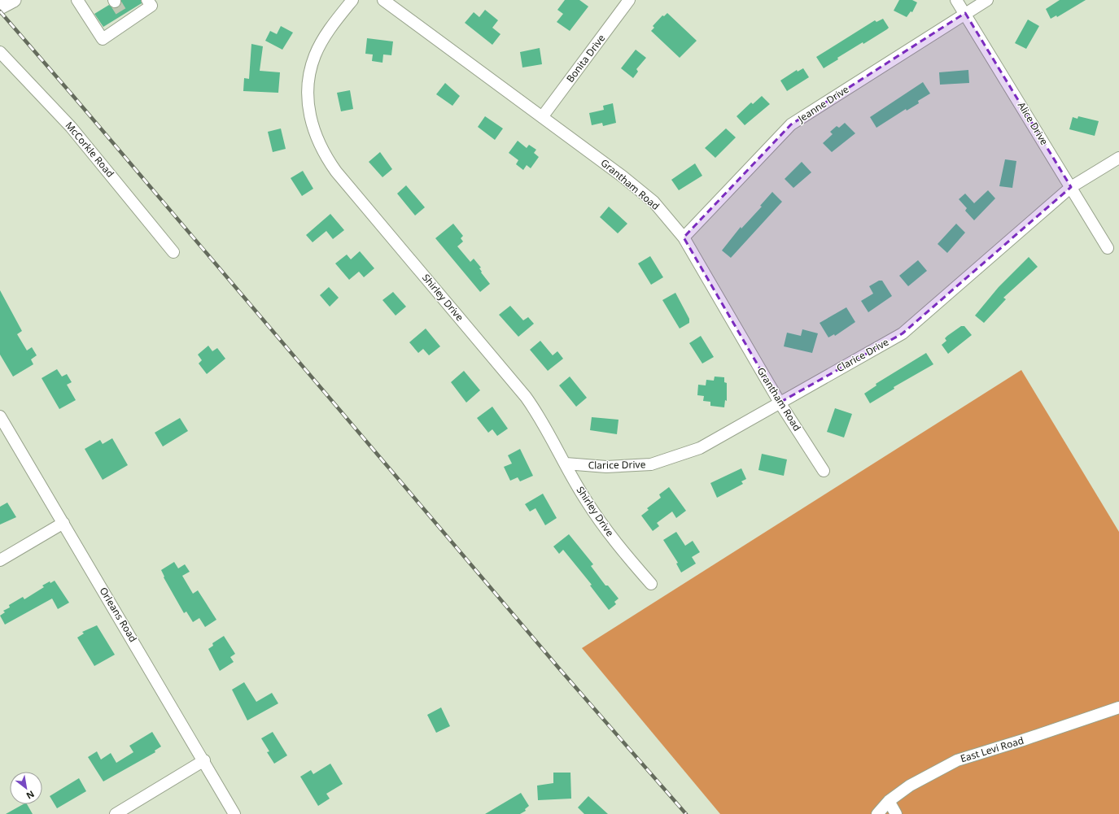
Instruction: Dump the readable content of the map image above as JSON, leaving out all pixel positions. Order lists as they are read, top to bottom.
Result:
{
  "streets": {
    "street": [
      "Bonita Drive",
      "Jeanne Drive",
      "Alice Drive",
      "McCorkle Road",
      "Grantham Road",
      "Shirley Drive",
      "Clarice Drive",
      "Orleans Road",
      "East Levi Road"
    ]
  },
  "crossings": [
    ["Bonita Drive", "Grantham Road"],
    ["Jeanne Drive", "Alice Drive"],
    ["Jeanne Drive", "Grantham Road"],
    ["Alice Drive", "Clarice Drive"],
    ["Grantham Road", "Clarice Drive"],
    ["Shirley Drive", "Clarice Drive"]
  ],
  "north": "bottom right"
}
